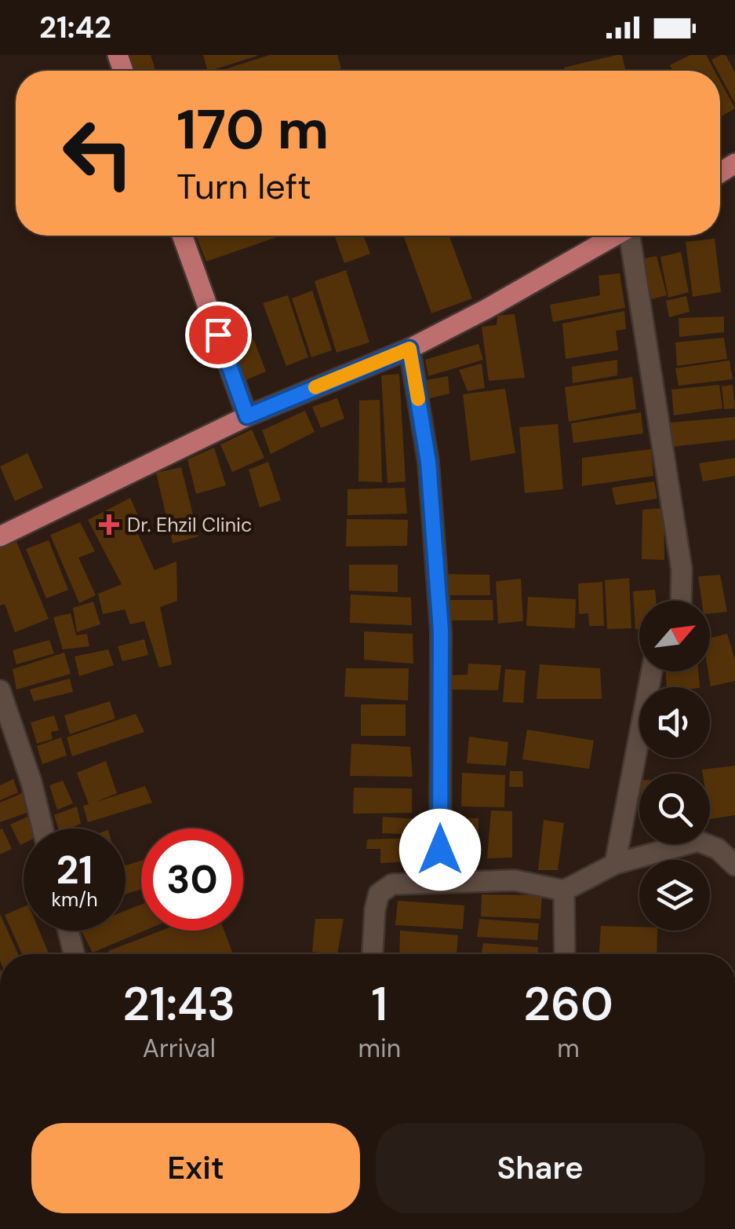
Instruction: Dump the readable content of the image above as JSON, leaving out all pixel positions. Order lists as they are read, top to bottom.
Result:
{
  "places": {
    "health": ["Dr. Ehzil Clinic"]
  },
  "north": "top right",
  "page": {
    "status": "21:42",
    "turn": ["170 m", "Turn left"],
    "speed": "21 km/h",
    "limit": "30",
    "eta": [
      "21:43",
      "Arrival",
      "1",
      "min",
      "260",
      "m"
    ],
    "buttons": ["Exit", "Share"]
  }
}
